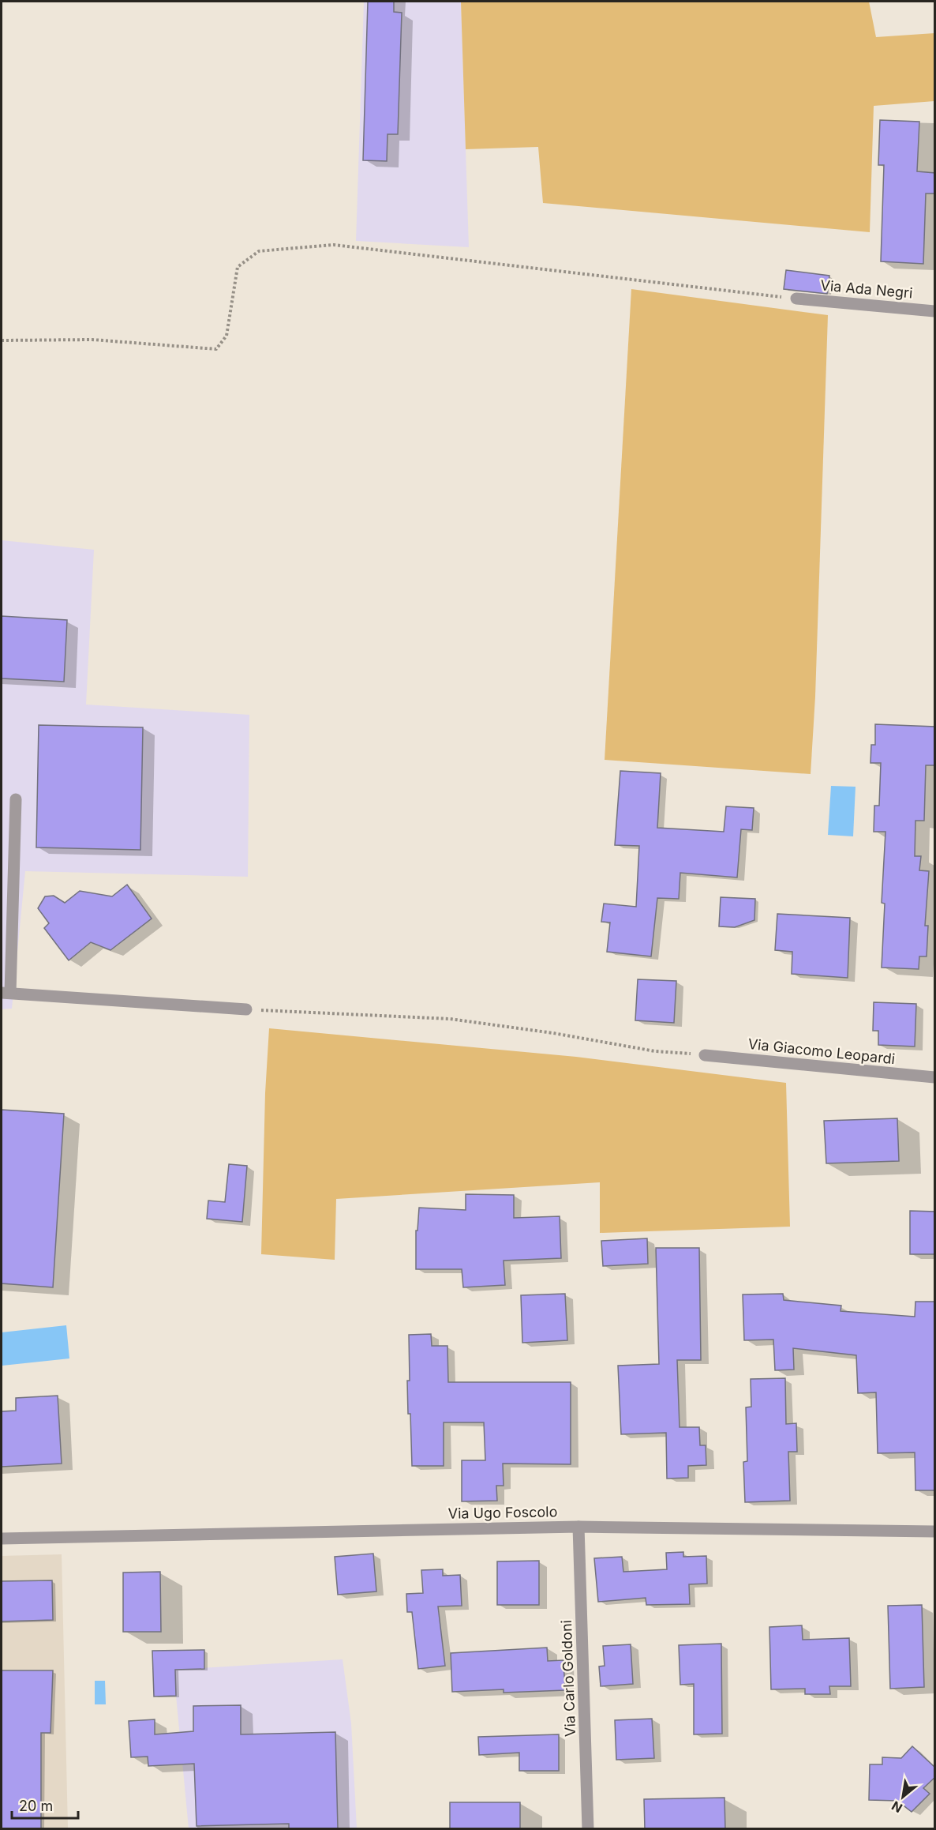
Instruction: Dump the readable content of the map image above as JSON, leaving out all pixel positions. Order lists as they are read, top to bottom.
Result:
{
  "streets": {
    "street": [
      "Via Ada Negri",
      "Via Giacomo Leopardi",
      "Via Ugo Foscolo",
      "Via Carlo Goldoni"
    ]
  },
  "crossings": [
    ["Via Ugo Foscolo", "Via Carlo Goldoni"]
  ],
  "scale_bar": "20 m",
  "north": "bottom left"
}
